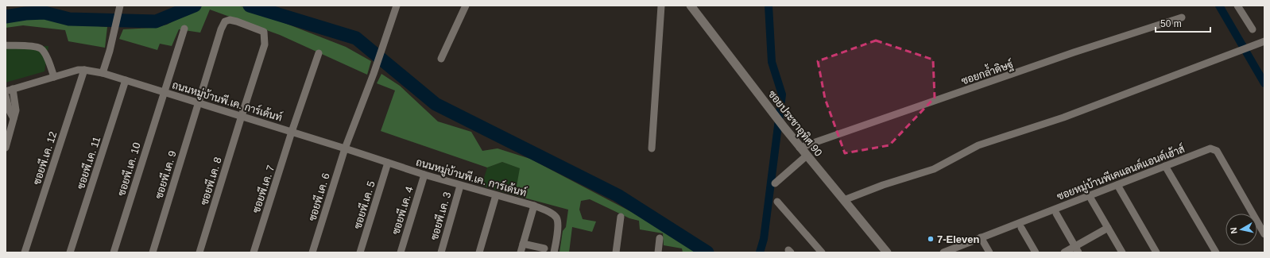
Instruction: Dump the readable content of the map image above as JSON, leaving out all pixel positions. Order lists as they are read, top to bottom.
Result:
{
  "streets": {
    "street": [
      "ซอยกล้ำดิษฐ์",
      "ถนนหมู่บ้านพี.เค. การ์เด้นท์",
      "ซอยประชาอุทิศ 90",
      "ซอยพี.เค. 12",
      "ซอยพี.เค. 11",
      "ซอยพี.เค. 10",
      "ซอยหมู่บ้านพีเคแลนด์แอนด์เฮ้าส์",
      "ซอยพี.เค. 9",
      "ซอยพี.เค. 8",
      "ซอยพี.เค. 7",
      "ซอยพี.เค. 6",
      "ซอยพี.เค. 5",
      "ซอยพี.เค. 4",
      "ซอยพี.เค. 3"
    ]
  },
  "crossings": [
    ["ซอยกล้ำดิษฐ์", "ซอยประชาอุทิศ 90"],
    ["ถนนหมู่บ้านพี.เค. การ์เด้นท์", "ซอยพี.เค. 12"],
    ["ถนนหมู่บ้านพี.เค. การ์เด้นท์", "ซอยพี.เค. 11"],
    ["ถนนหมู่บ้านพี.เค. การ์เด้นท์", "ซอยพี.เค. 10"],
    ["ถนนหมู่บ้านพี.เค. การ์เด้นท์", "ซอยพี.เค. 9"],
    ["ถนนหมู่บ้านพี.เค. การ์เด้นท์", "ซอยพี.เค. 8"],
    ["ถนนหมู่บ้านพี.เค. การ์เด้นท์", "ซอยพี.เค. 7"],
    ["ถนนหมู่บ้านพี.เค. การ์เด้นท์", "ซอยพี.เค. 6"],
    ["ถนนหมู่บ้านพี.เค. การ์เด้นท์", "ซอยพี.เค. 5"],
    ["ถนนหมู่บ้านพี.เค. การ์เด้นท์", "ซอยพี.เค. 4"],
    ["ถนนหมู่บ้านพี.เค. การ์เด้นท์", "ซอยพี.เค. 3"],
    ["ซอยพี.เค. 9", "ซอยพี.เค. 8"]
  ],
  "places": ["7-Eleven"],
  "scale_bar": "50 m",
  "north": "left"
}
